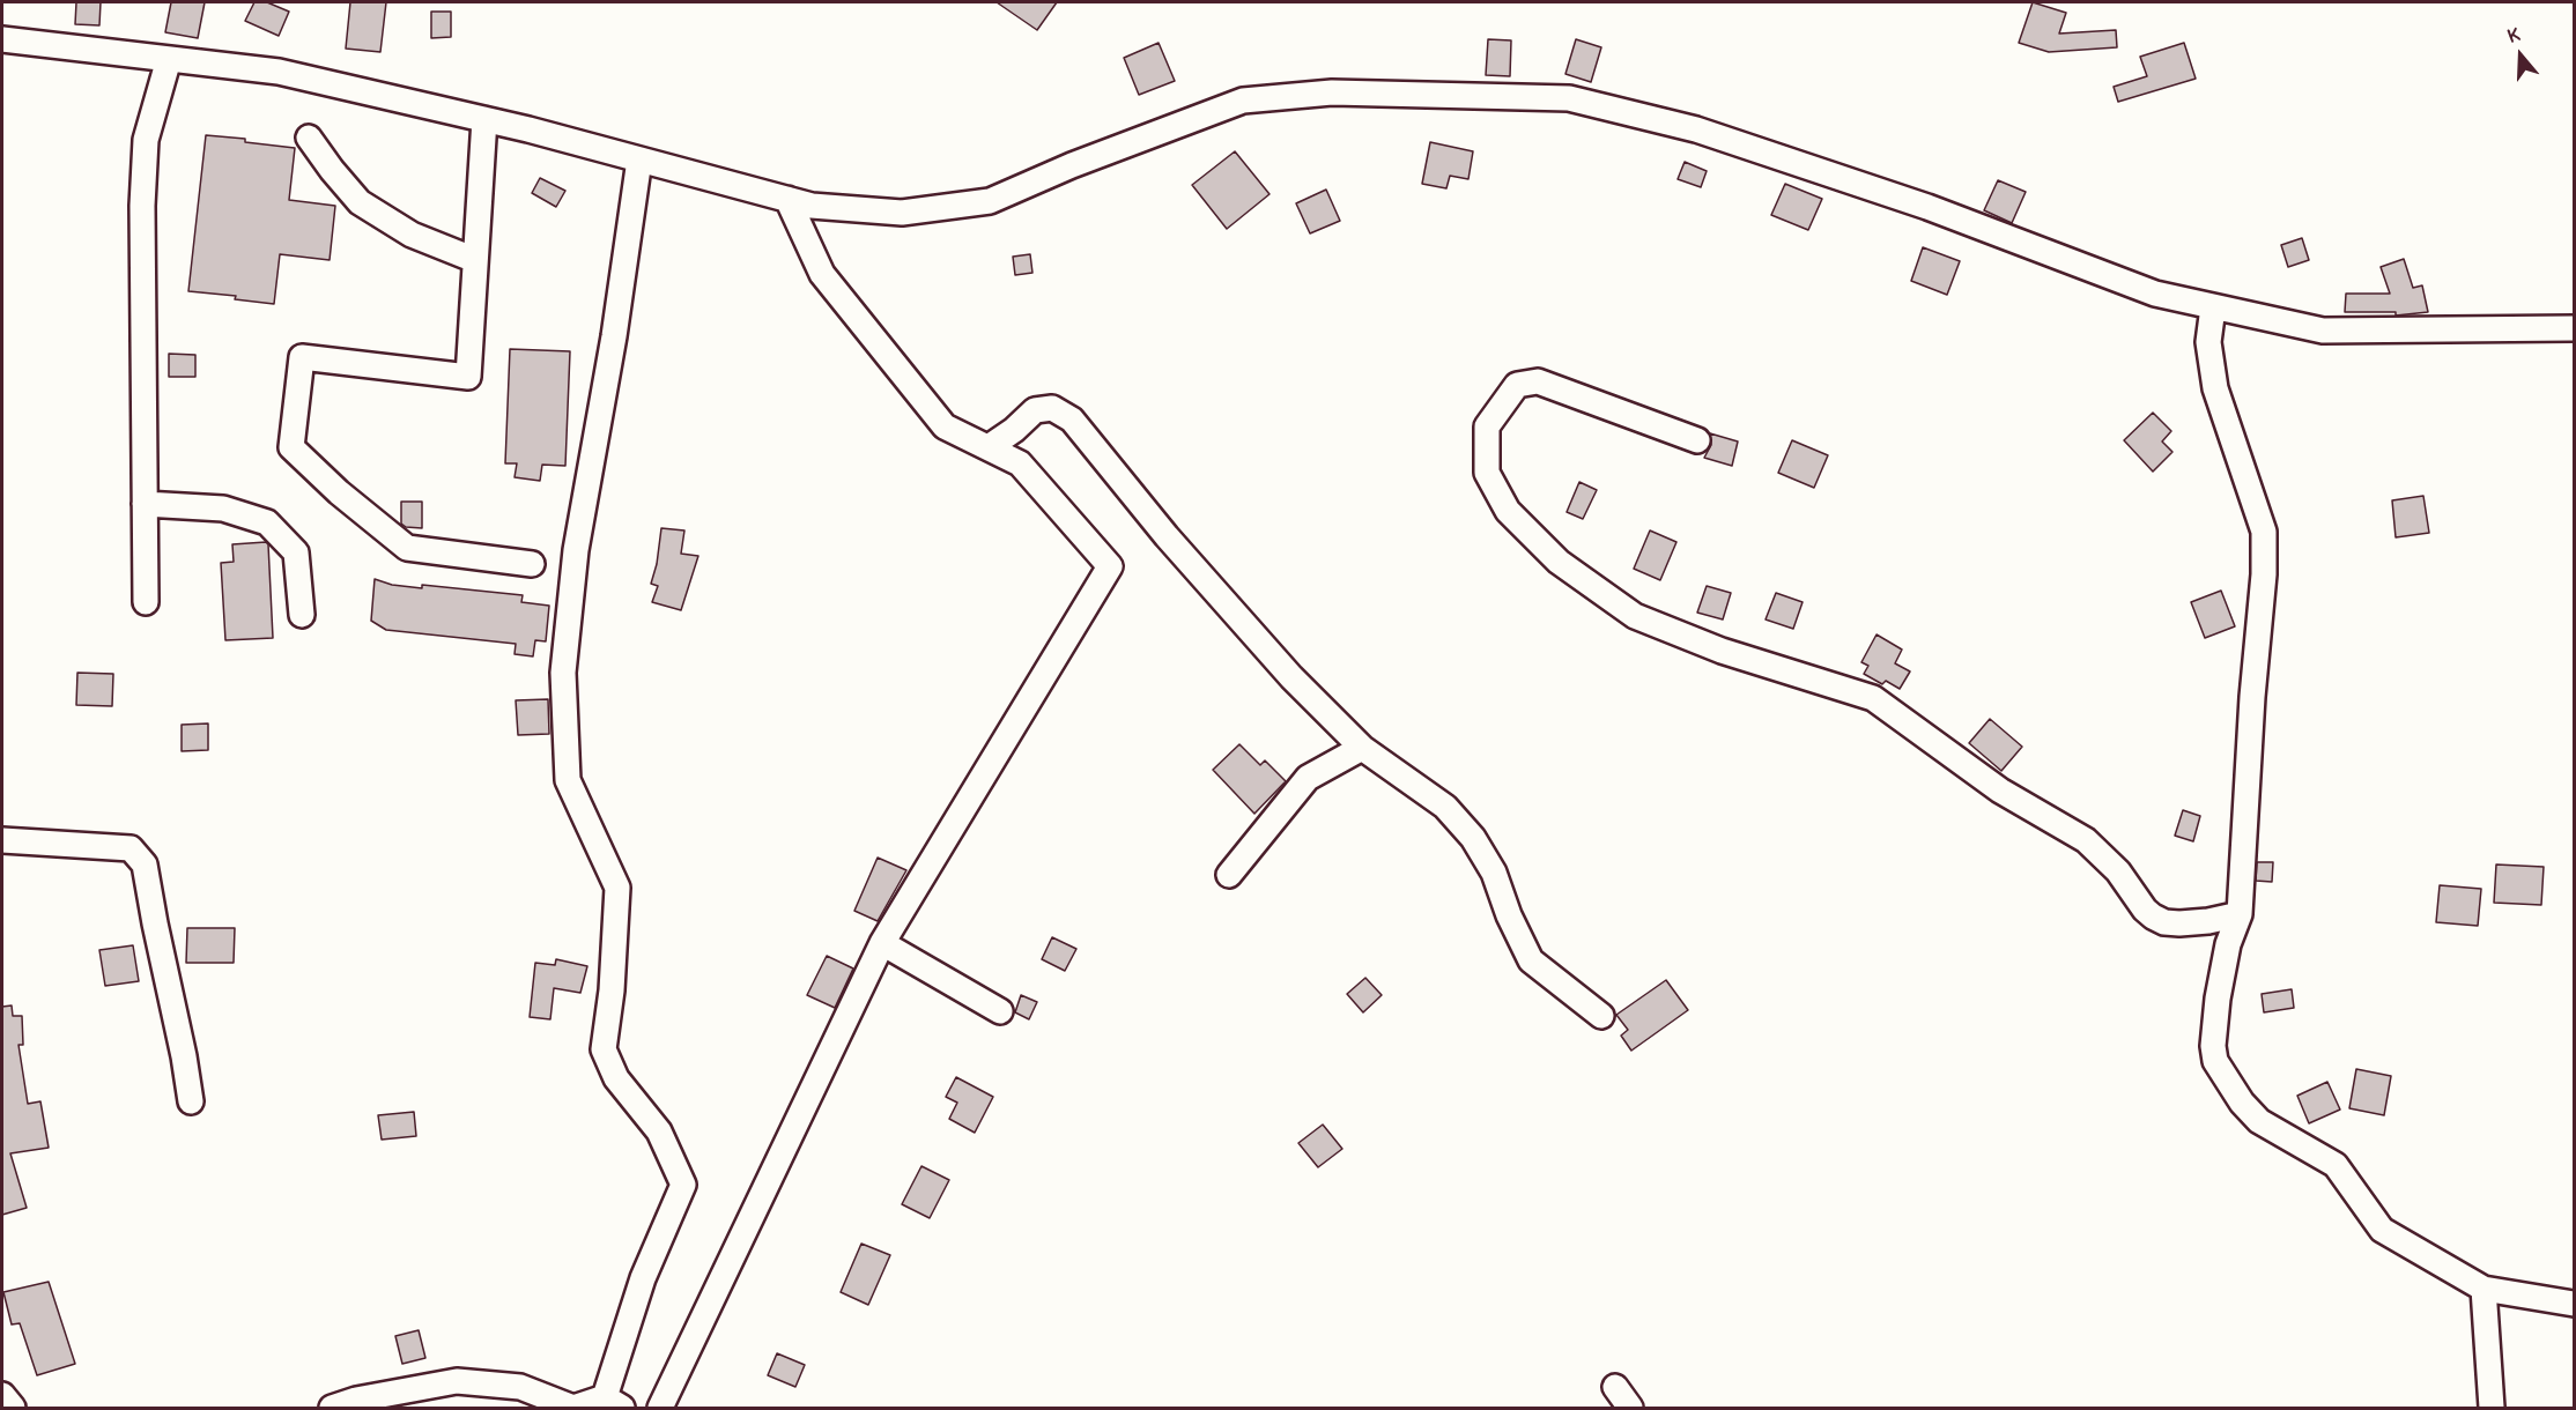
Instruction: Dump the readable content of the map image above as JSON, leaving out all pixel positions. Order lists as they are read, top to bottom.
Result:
{
  "north": "top"
}
